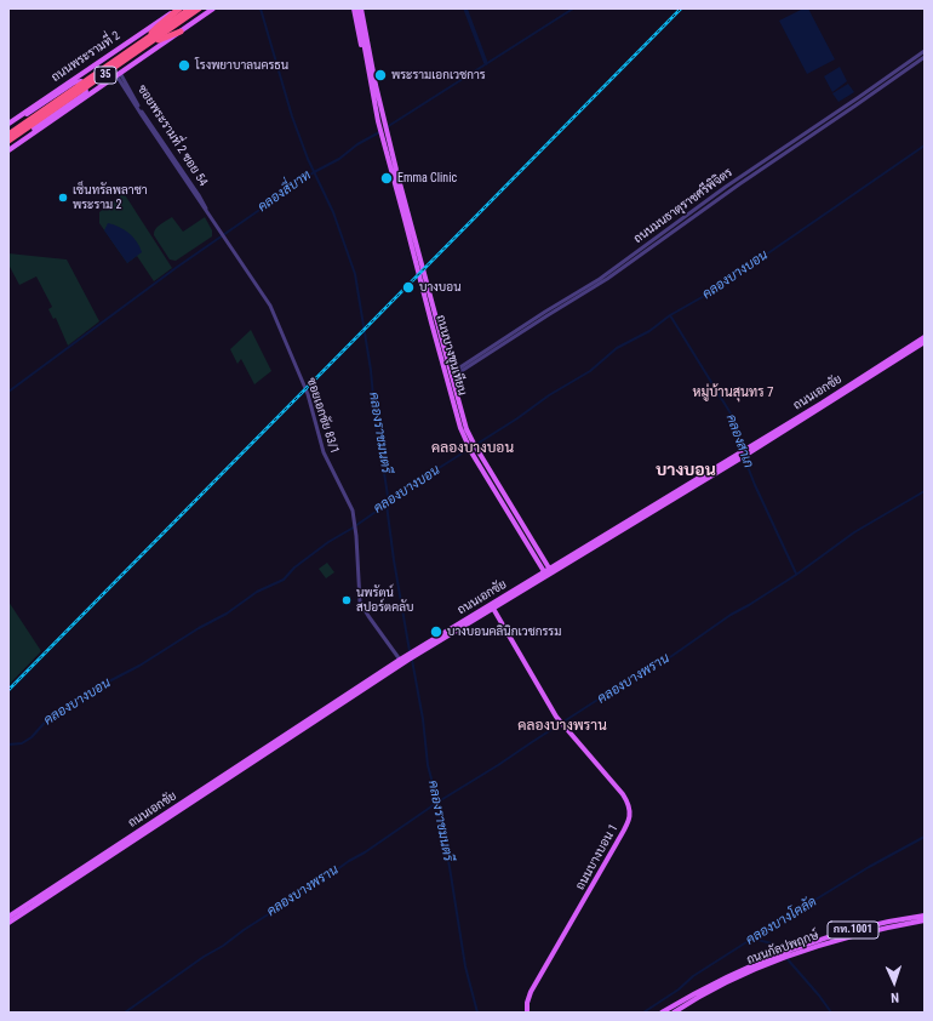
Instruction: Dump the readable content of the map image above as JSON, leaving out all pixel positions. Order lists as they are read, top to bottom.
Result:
{
  "streets": {
    "highway": ["ถนนพระรามที่ 2", "35"],
    "main road": [
      "ถนนบางขุนเทียน",
      "ถนนเอกชัย",
      "ถนนบางบอน 1",
      "กท.1001",
      "ถนนกัลปพฤกษ์"
    ],
    "street": ["ซอยพระรามที่ 2 ซอย 54", "ถนนมนธาตุราชศรีพิจิตร", "ซอยเอกชัย 83/1"]
  },
  "crossings": [
    ["35", "ซอยพระรามที่ 2 ซอย 54"],
    ["ซอยพระรามที่ 2 ซอย 54", "ซอยเอกชัย 83/1"],
    ["ถนนมนธาตุราชศรีพิจิตร", "ถนนบางขุนเทียน"],
    ["ถนนบางขุนเทียน", "ถนนเอกชัย"],
    ["ถนนเอกชัย", "ซอยเอกชัย 83/1"],
    ["ถนนเอกชัย", "ถนนบางบอน 1"]
  ],
  "districts": [
    "หมู่บ้านสุนทร 7",
    "คลองบางบอน",
    "บางบอน",
    "คลองบางพราน"
  ],
  "water": [
    "คลองสี่บาท",
    "คลองบางบอน",
    "คลองราชมนตรี",
    "คลองสาเก",
    "คลองบางพราน",
    "คลองบางโคลัด"
  ],
  "places": [
    "โรงพยาบาลนครธน",
    "พระรามเอกเวชการ",
    "Emma Clinic",
    "เซ็นทรัลพลาซา พระราม 2",
    "บางบอน",
    "นพรัตน์ สปอร์ตคลับ",
    "บางบอนคลินิกเวชกรรม"
  ],
  "north": "bottom"
}
